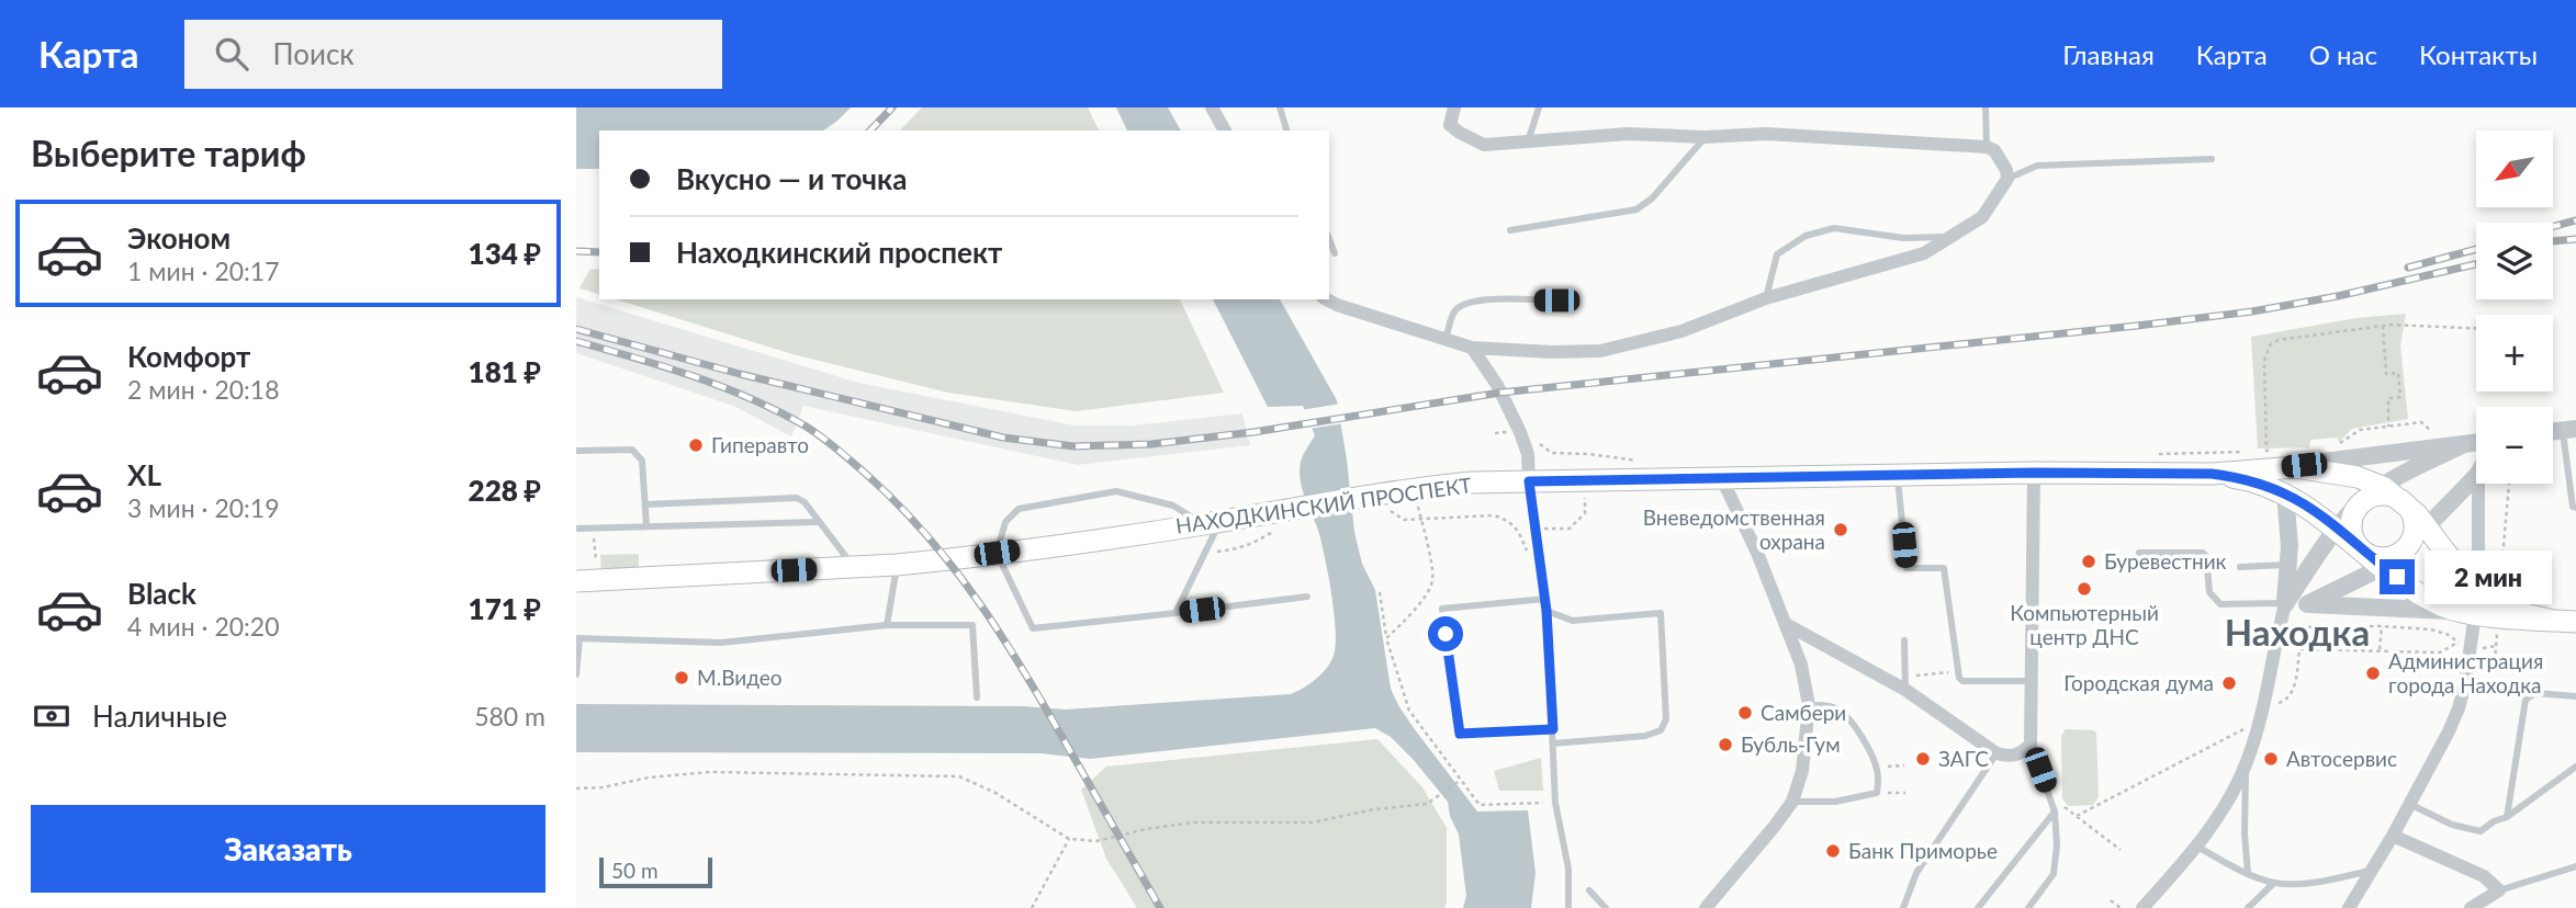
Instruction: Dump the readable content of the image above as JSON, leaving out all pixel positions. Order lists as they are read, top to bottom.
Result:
{
  "streets": {
    "main road": ["НАХОДКИНСКИЙ ПРОСПЕКТ"]
  },
  "districts": ["Находка"],
  "places": [
    "Гиперавто",
    "Вневедомственная охрана",
    "Буревестник",
    "Компьютерный центр ДНС",
    "Администрация города Находка",
    "М.Видео",
    "Городская дума",
    "Самбери",
    "Бубль-Гум",
    "ЗАГС",
    "Автосервис",
    "Банк Приморье"
  ],
  "scale_bar": "50 m",
  "north": "bottom left",
  "page": {
    "header": "Карта",
    "search": "Поиск",
    "nav": [
      "Главная",
      "Карта",
      "О нас",
      "Контакты"
    ],
    "heading": "Выберите тариф",
    "map_buttons": ["+", "−"],
    "banner": ["Вкусно — и точка", "Находкинский проспект"],
    "list": [
      {
        "name": "Эконом",
        "note": "1 мин · 20:17",
        "value": "134 ₽"
      },
      {
        "name": "Комфорт",
        "note": "2 мин · 20:18",
        "value": "181 ₽"
      },
      {
        "name": "XL",
        "note": "3 мин · 20:19",
        "value": "228 ₽"
      },
      {
        "name": "Black",
        "note": "4 мин · 20:20",
        "value": "171 ₽"
      }
    ],
    "bubble": "2 мин",
    "pay": ["Наличные", "580 m"],
    "buttons": "Заказать",
    "scale": "50 m"
  }
}
